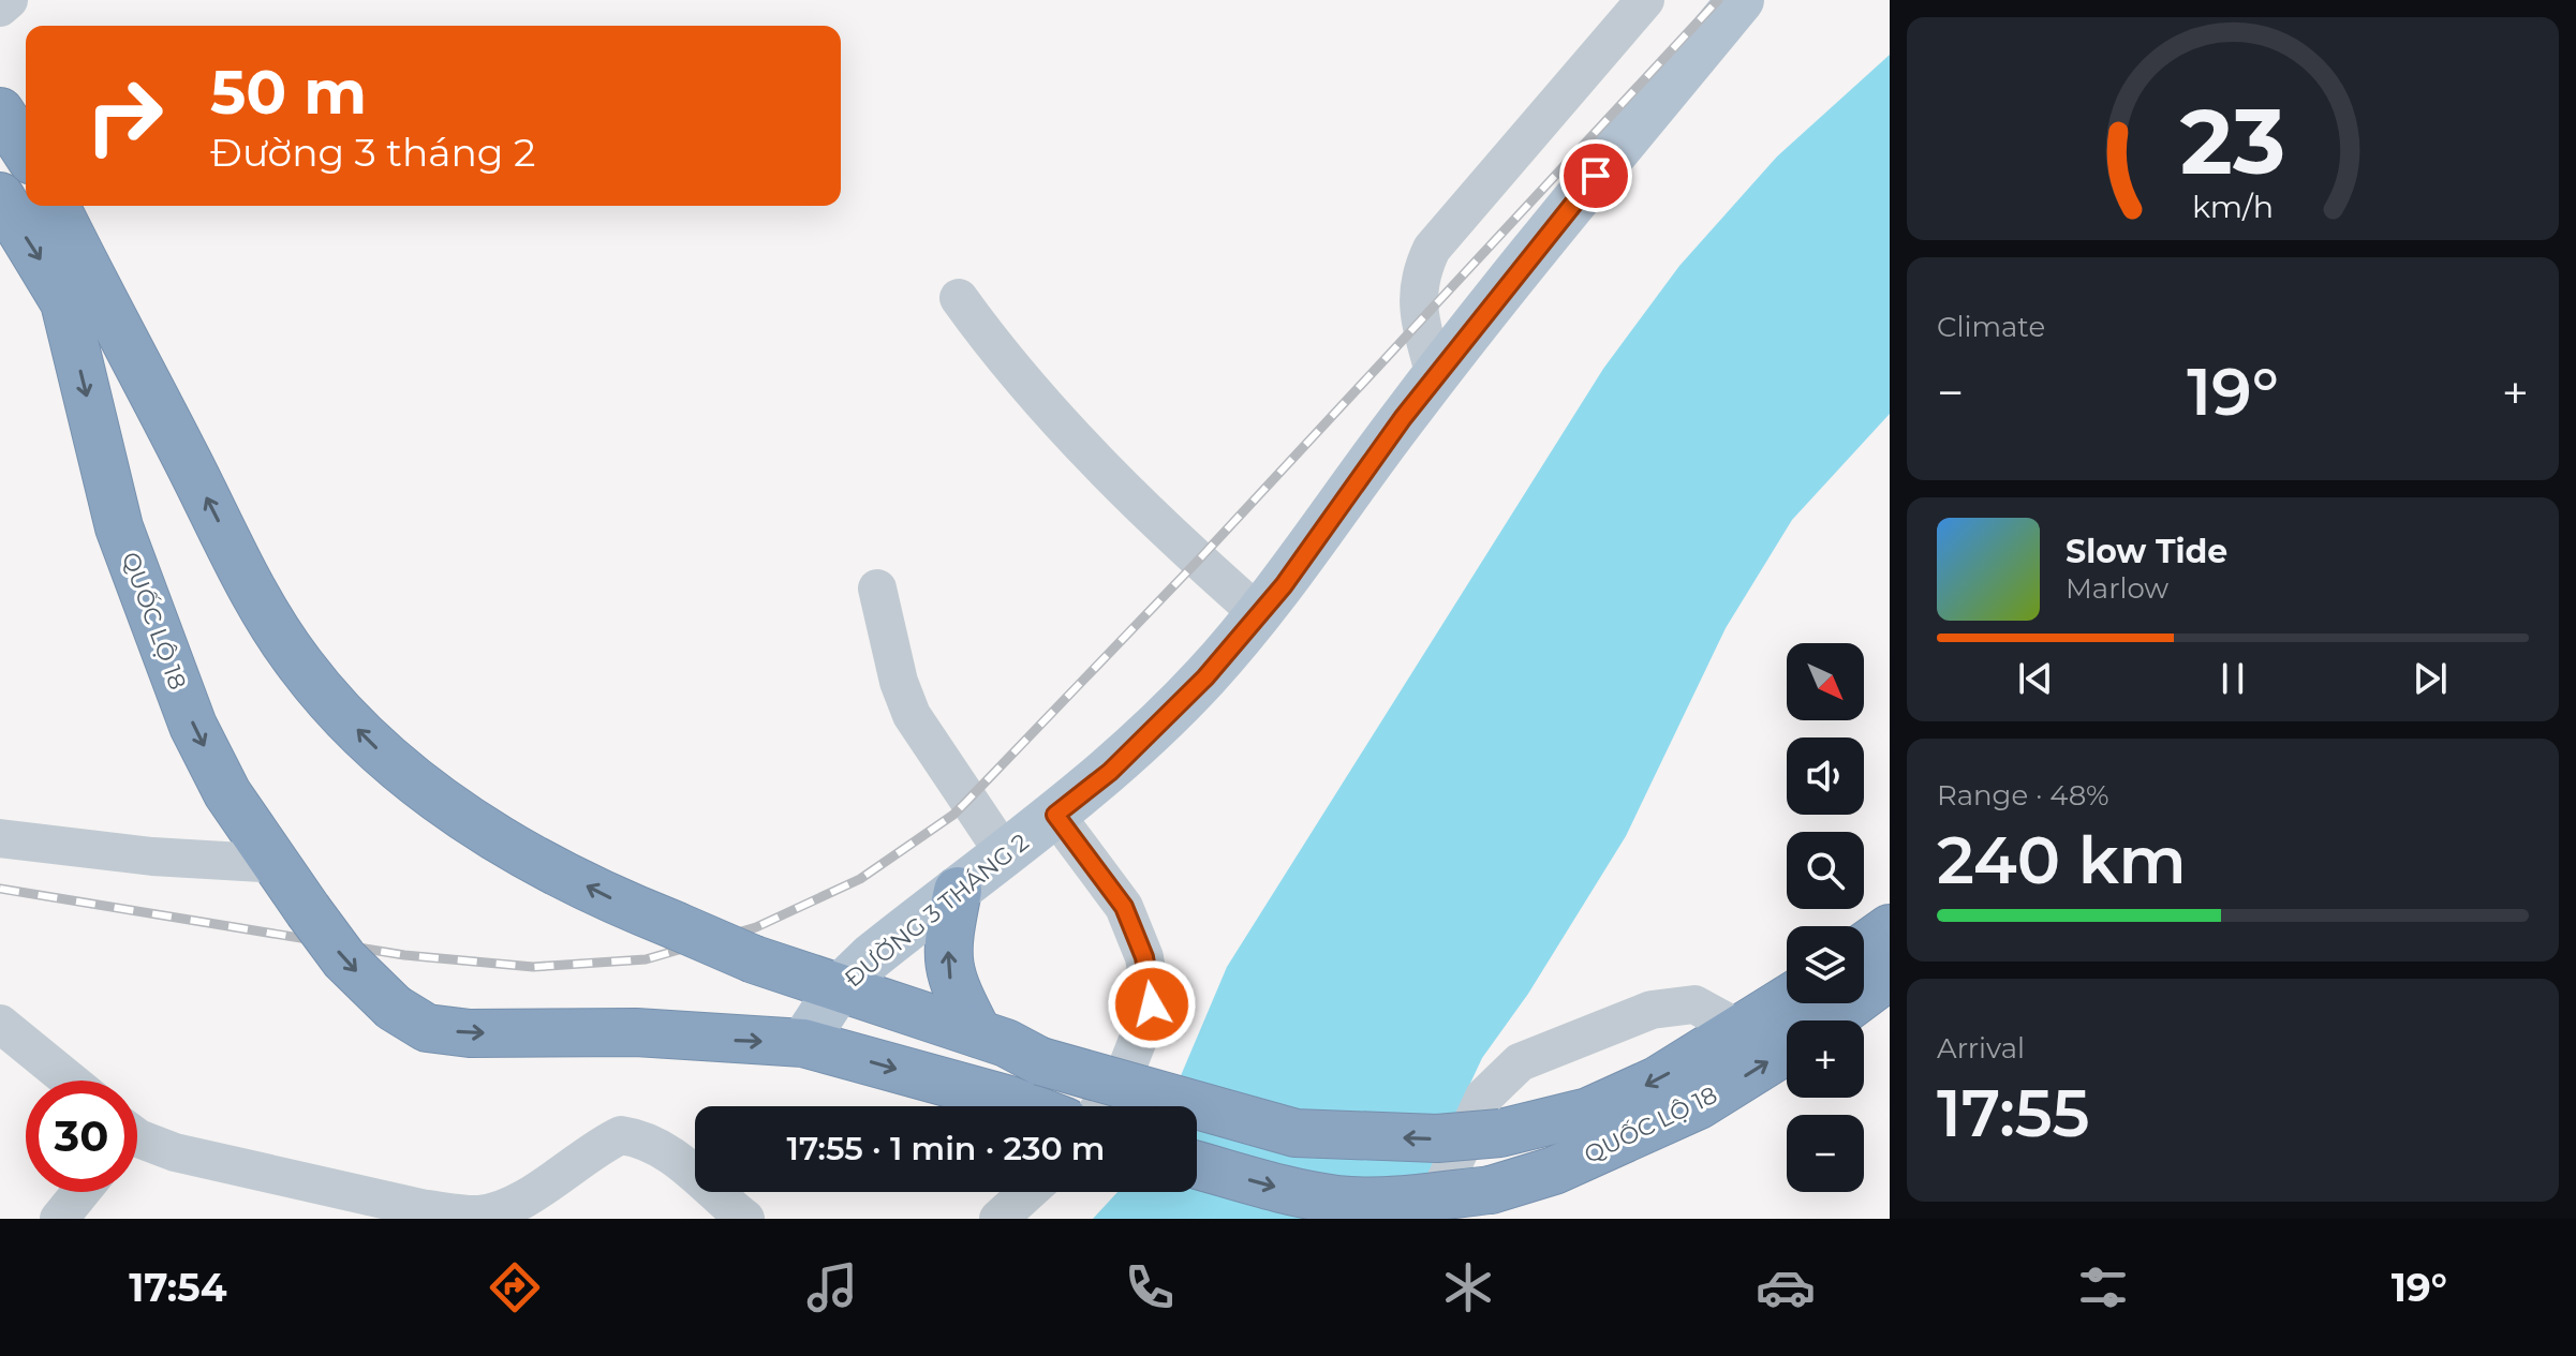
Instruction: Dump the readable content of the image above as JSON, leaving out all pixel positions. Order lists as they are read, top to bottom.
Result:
{
  "streets": {
    "highway": ["QUỐC LỘ 18"],
    "main road": ["ĐƯỜNG 3 THÁNG 2"]
  },
  "crossings": [
    ["QUỐC LỘ 18", "ĐƯỜNG 3 THÁNG 2"]
  ],
  "north": "bottom right",
  "page": {
    "turn": ["50 m", "Đường 3 tháng 2"],
    "tile": [
      "Climate",
      ["Range · 48%", "240 km"],
      ["Arrival", "17:55"]
    ],
    "heat": ["−", "19°", "+"],
    "song": ["Slow Tide", "Marlow"],
    "map_buttons": ["+", "−"],
    "limit": "30",
    "trip": "17:55 · 1 min · 230 m",
    "tabs": ["17:54", "19°"],
    "gauge": ["23", "km/h"]
  }
}
